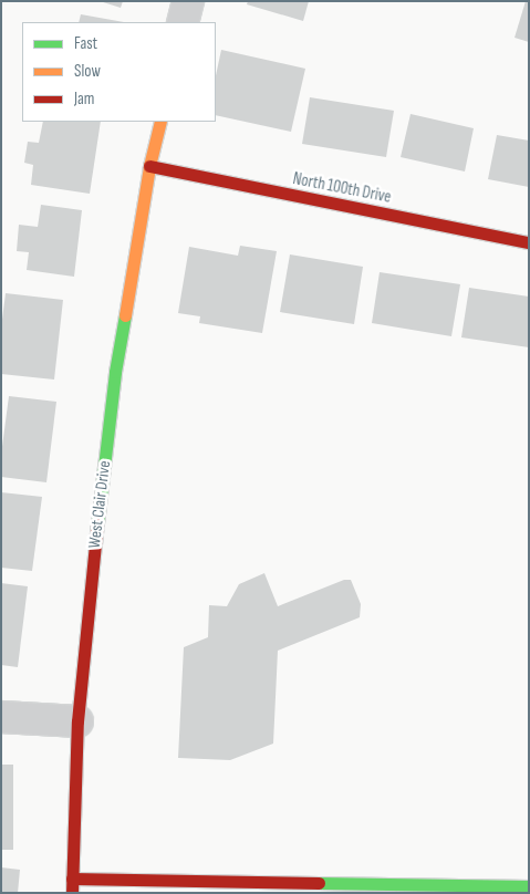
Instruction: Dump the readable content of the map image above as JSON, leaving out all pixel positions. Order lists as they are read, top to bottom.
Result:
{
  "streets": {
    "street": ["North 100th Drive", "West Clair Drive"]
  },
  "crossings": [
    ["North 100th Drive", "West Clair Drive"]
  ],
  "legend": ["Fast", "Slow", "Jam"]
}
